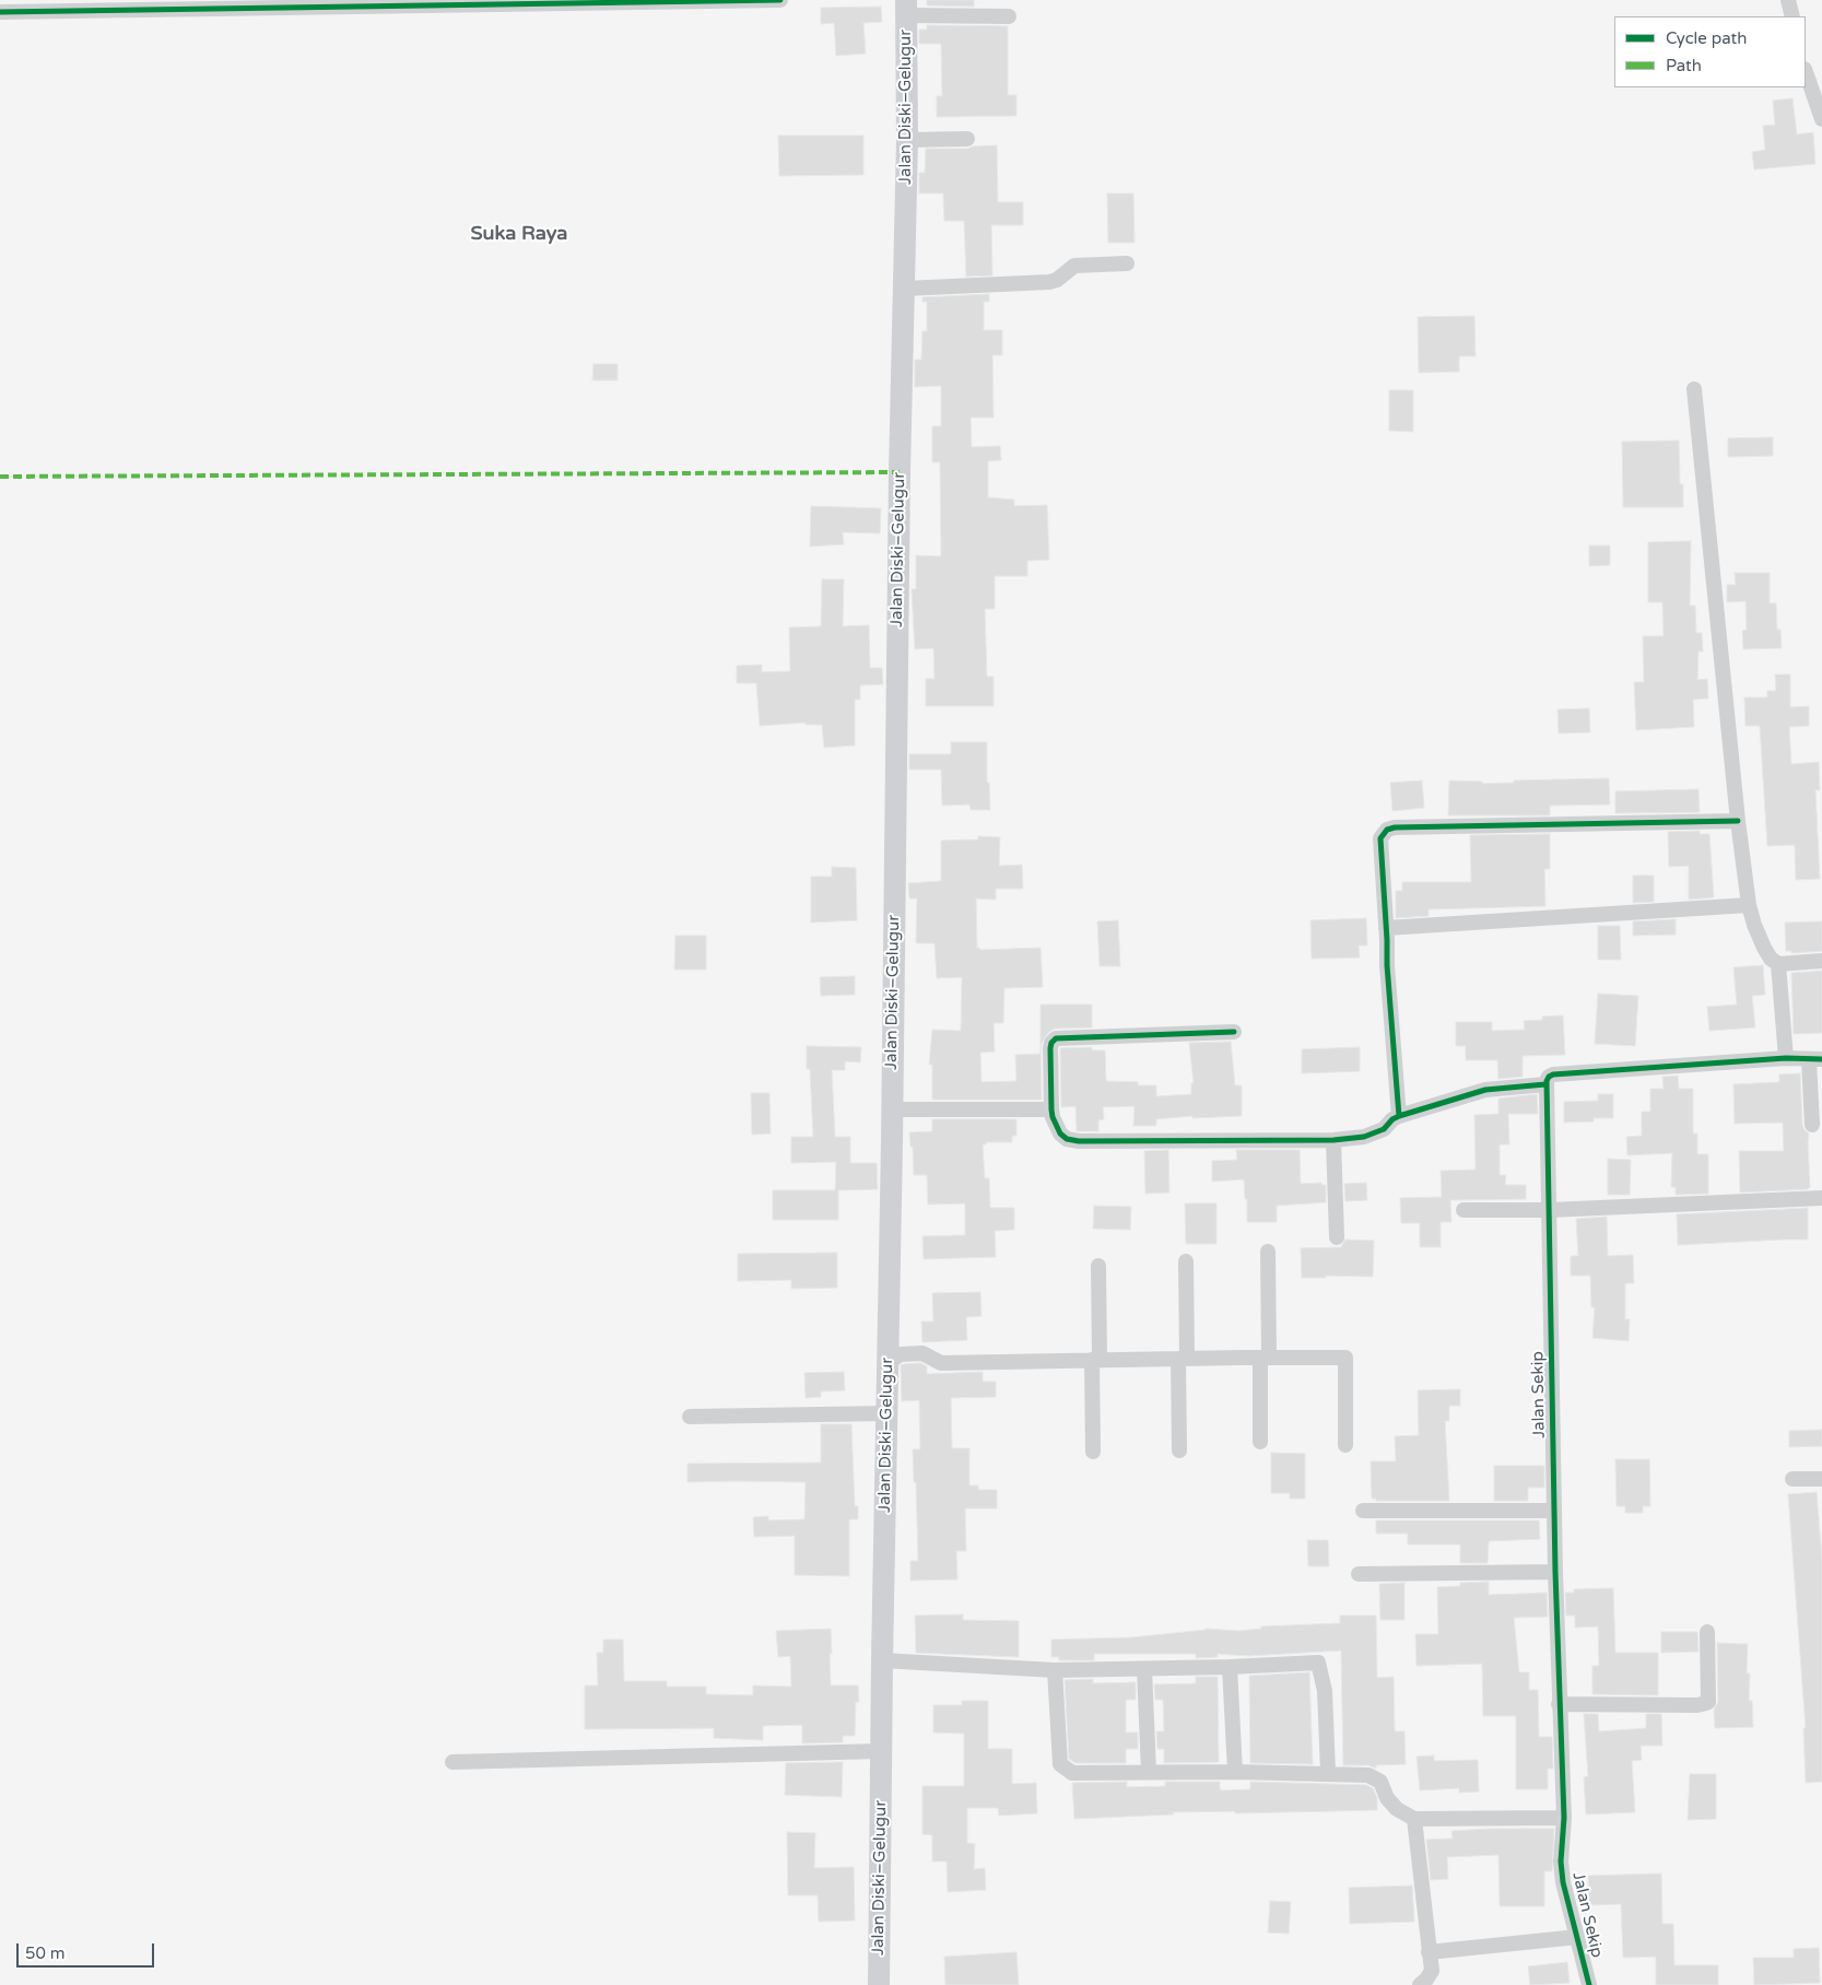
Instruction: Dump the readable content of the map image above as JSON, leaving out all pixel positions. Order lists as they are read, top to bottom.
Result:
{
  "streets": {
    "main road": ["Jalan Diski–Gelugur"],
    "street": ["Jalan Sekip"]
  },
  "districts": ["Suka Raya"],
  "legend": ["Cycle path", "Path"],
  "scale_bar": "50 m"
}
